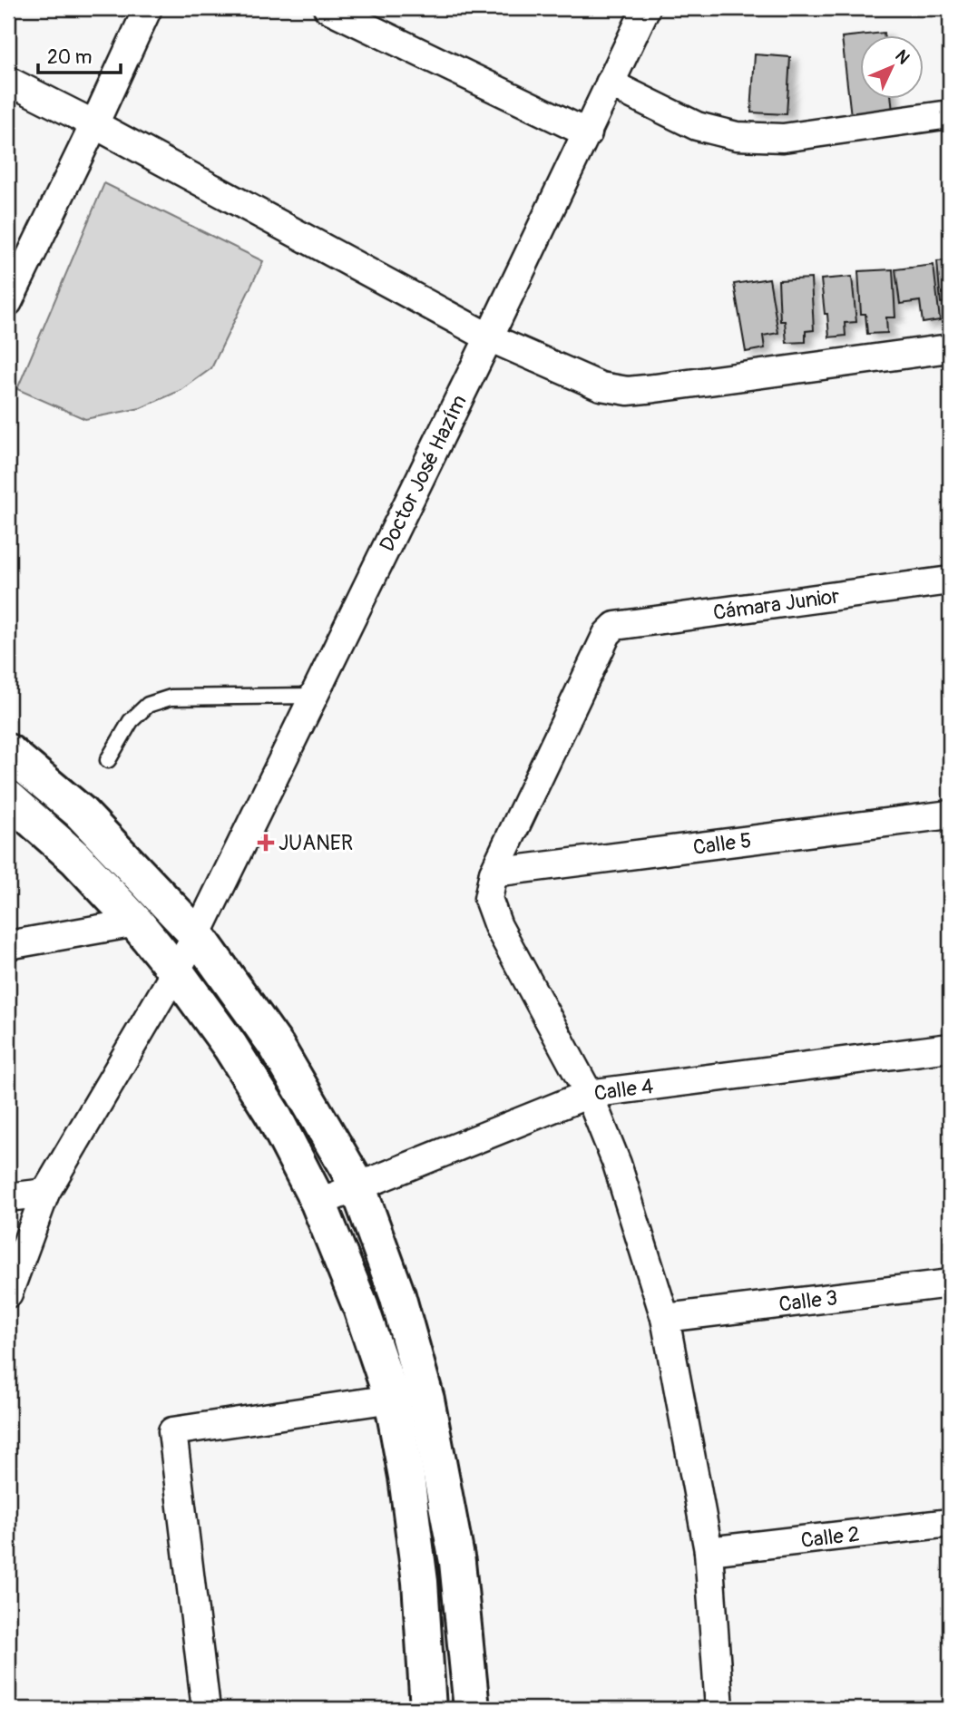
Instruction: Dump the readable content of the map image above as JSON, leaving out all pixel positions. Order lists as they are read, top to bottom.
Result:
{
  "streets": {
    "street": [
      "Doctor José Hazím",
      "Cámara Junior",
      "Calle 5",
      "Calle 4",
      "Calle 3",
      "Calle 2"
    ]
  },
  "crossings": [
    ["Cámara Junior", "Calle 5"]
  ],
  "places": {
    "health": ["JUANER"]
  },
  "scale_bar": "20 m",
  "north": "top right"
}
